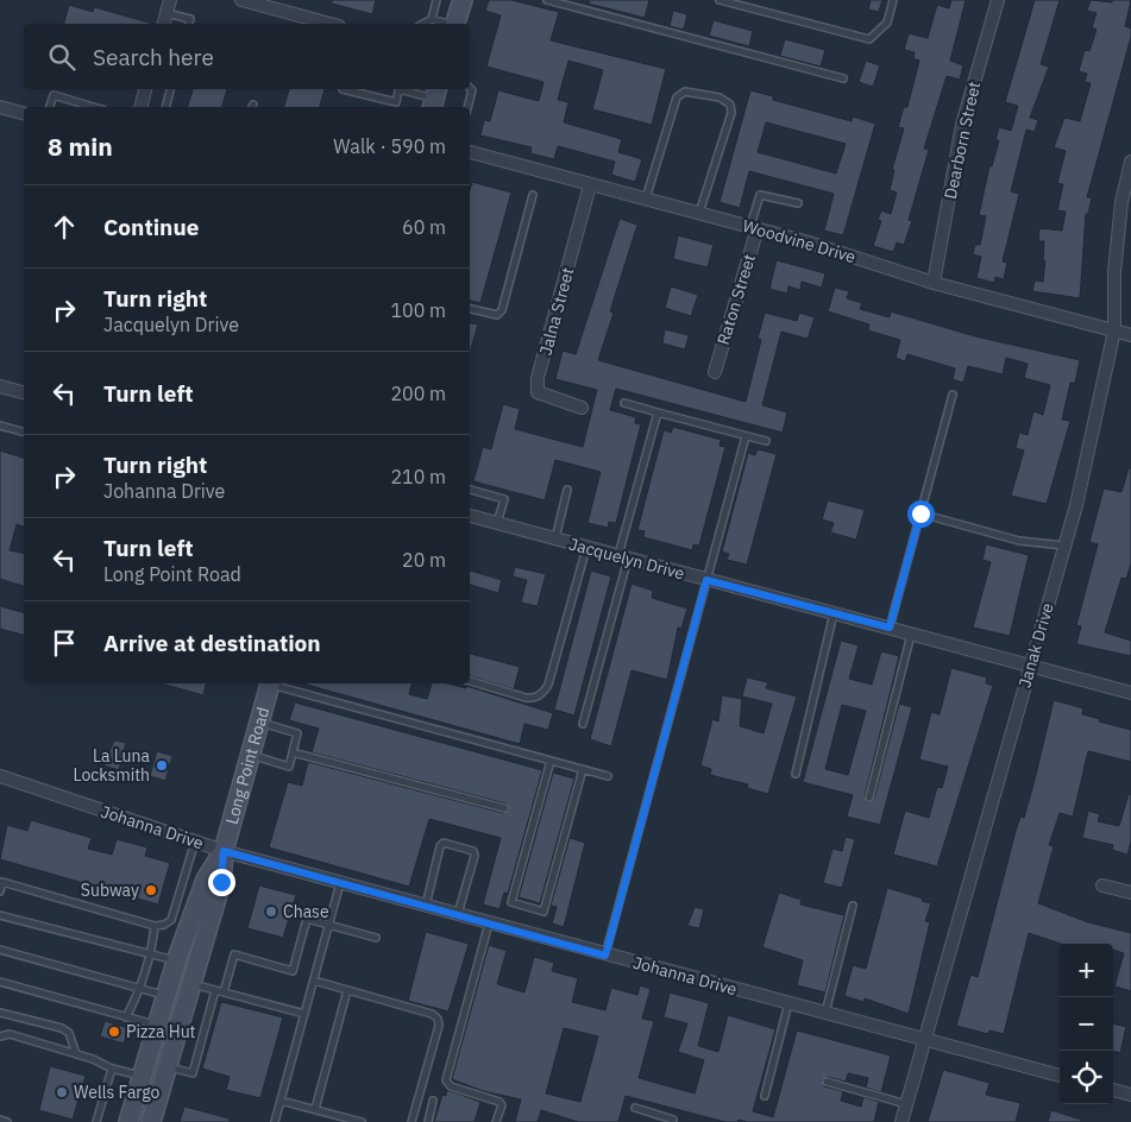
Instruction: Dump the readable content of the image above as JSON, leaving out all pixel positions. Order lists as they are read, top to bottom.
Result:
{
  "streets": {
    "main road": ["Long Point Road"],
    "street": [
      "Dearborn Street",
      "Woodvine Drive",
      "Raton Street",
      "Jalna Street",
      "Jacquelyn Drive",
      "Janak Drive",
      "Johanna Drive"
    ]
  },
  "crossings": [
    ["Dearborn Street", "Woodvine Drive"],
    ["Woodvine Drive", "Raton Street"],
    ["Woodvine Drive", "Jalna Street"],
    ["Woodvine Drive", "Janak Drive"],
    ["Jacquelyn Drive", "Janak Drive"],
    ["Janak Drive", "Johanna Drive"],
    ["Long Point Road", "Johanna Drive"]
  ],
  "places": [
    "La Luna Locksmith",
    "Subway",
    "Chase",
    "Pizza Hut",
    "Wells Fargo"
  ],
  "page": {
    "search": "Search here",
    "heading": ["8 min", "Walk · 590 m"],
    "list": [
      ["Continue", "60 m"],
      ["Turn right", "Jacquelyn Drive", "100 m"],
      ["Turn left", "200 m"],
      ["Turn right", "Johanna Drive", "210 m"],
      ["Turn left", "Long Point Road", "20 m"],
      "Arrive at destination"
    ],
    "map_buttons": ["+", "−"]
  }
}
